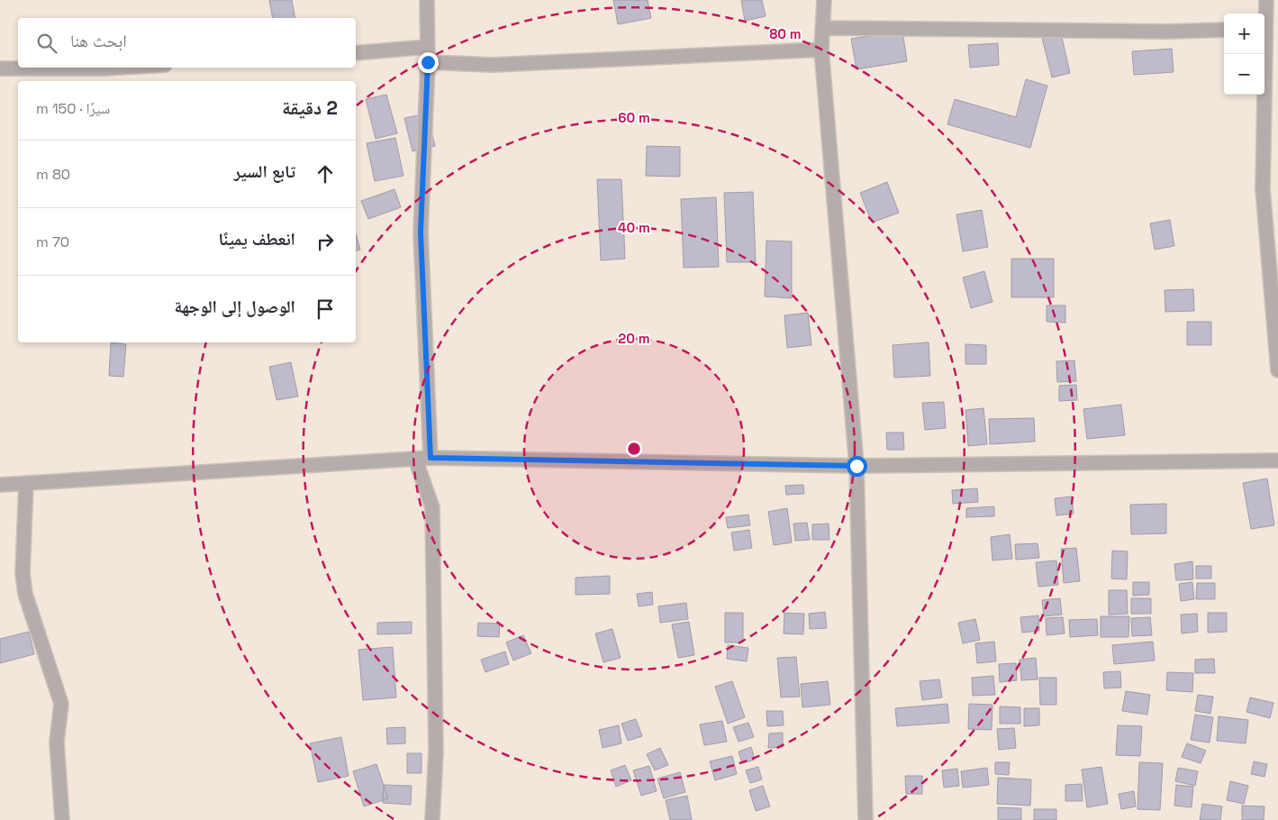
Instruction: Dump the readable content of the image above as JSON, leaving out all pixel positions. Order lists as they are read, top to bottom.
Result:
{
  "page": {
    "map_buttons": ["+", "−"],
    "search": "ابحث هنا",
    "heading": ["2 دقيقة", "سيرًا · 150 m"],
    "list": [
      ["تابع السير", "80 m"],
      ["انعطف يمينًا", "70 m"],
      "الوصول إلى الوجهة"
    ]
  },
  "rings": [
    "80 m",
    "60 m",
    "40 m",
    "20 m"
  ]
}
